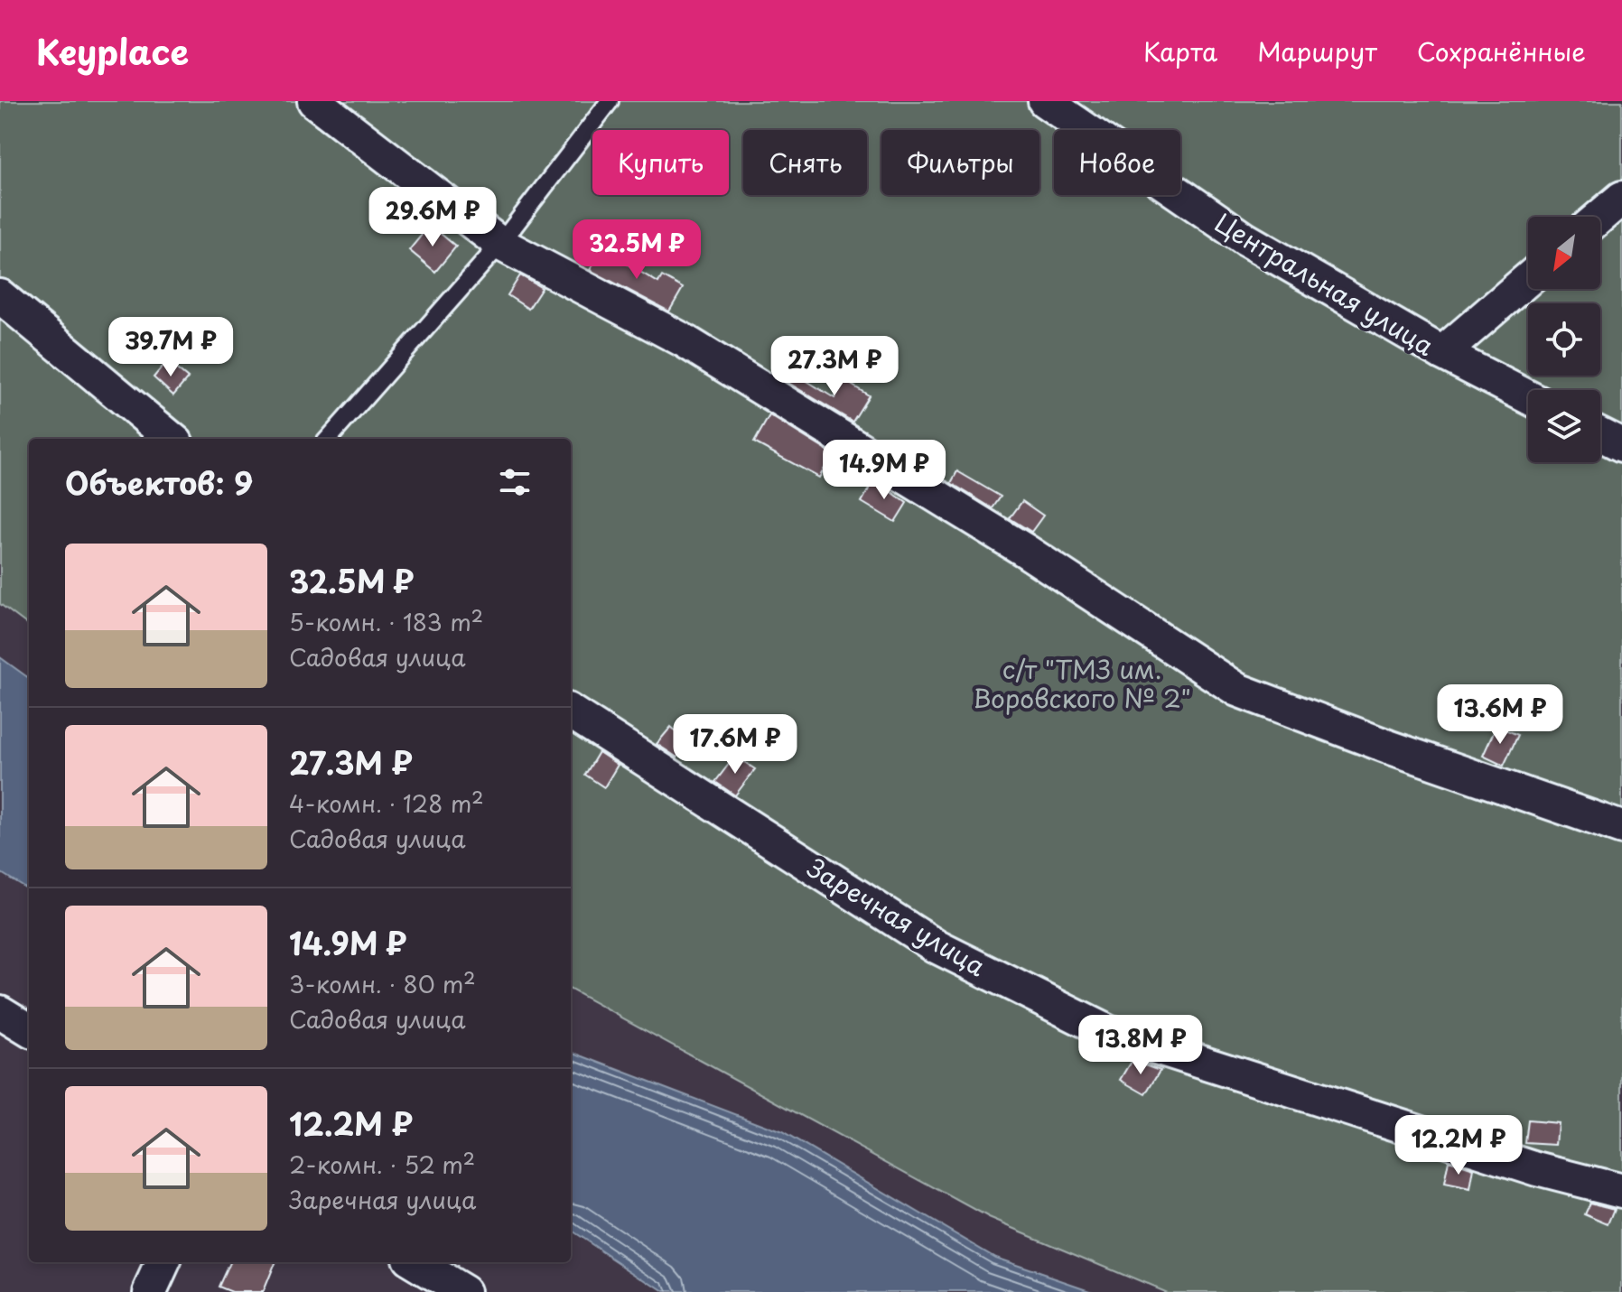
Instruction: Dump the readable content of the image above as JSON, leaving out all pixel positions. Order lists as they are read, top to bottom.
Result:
{
  "streets": {
    "street": ["Центральная улица", "Заречная улица"]
  },
  "parks": ["с/т \"ТМЗ им. Воровского № 2\""],
  "north": "bottom left",
  "page": {
    "header": "Keyplace",
    "nav": ["Карта", "Маршрут", "Сохранённые"],
    "chip": [
      "Купить",
      "Снять",
      "Фильтры",
      "Новое"
    ],
    "price": [
      "29.6M ₽",
      "32.5M ₽",
      "39.7M ₽",
      "27.3M ₽",
      "14.9M ₽",
      "13.6M ₽",
      "17.6M ₽",
      "13.8M ₽",
      "12.2M ₽"
    ],
    "heading": "Объектов: 9",
    "list": [
      {
        "name": "32.5M ₽",
        "note": "5-комн. · 183 m² · Садовая улица"
      },
      {
        "name": "27.3M ₽",
        "note": "4-комн. · 128 m² · Садовая улица"
      },
      {
        "name": "14.9M ₽",
        "note": "3-комн. · 80 m² · Садовая улица"
      },
      {
        "name": "12.2M ₽",
        "note": "2-комн. · 52 m² · Заречная улица"
      }
    ]
  }
}
